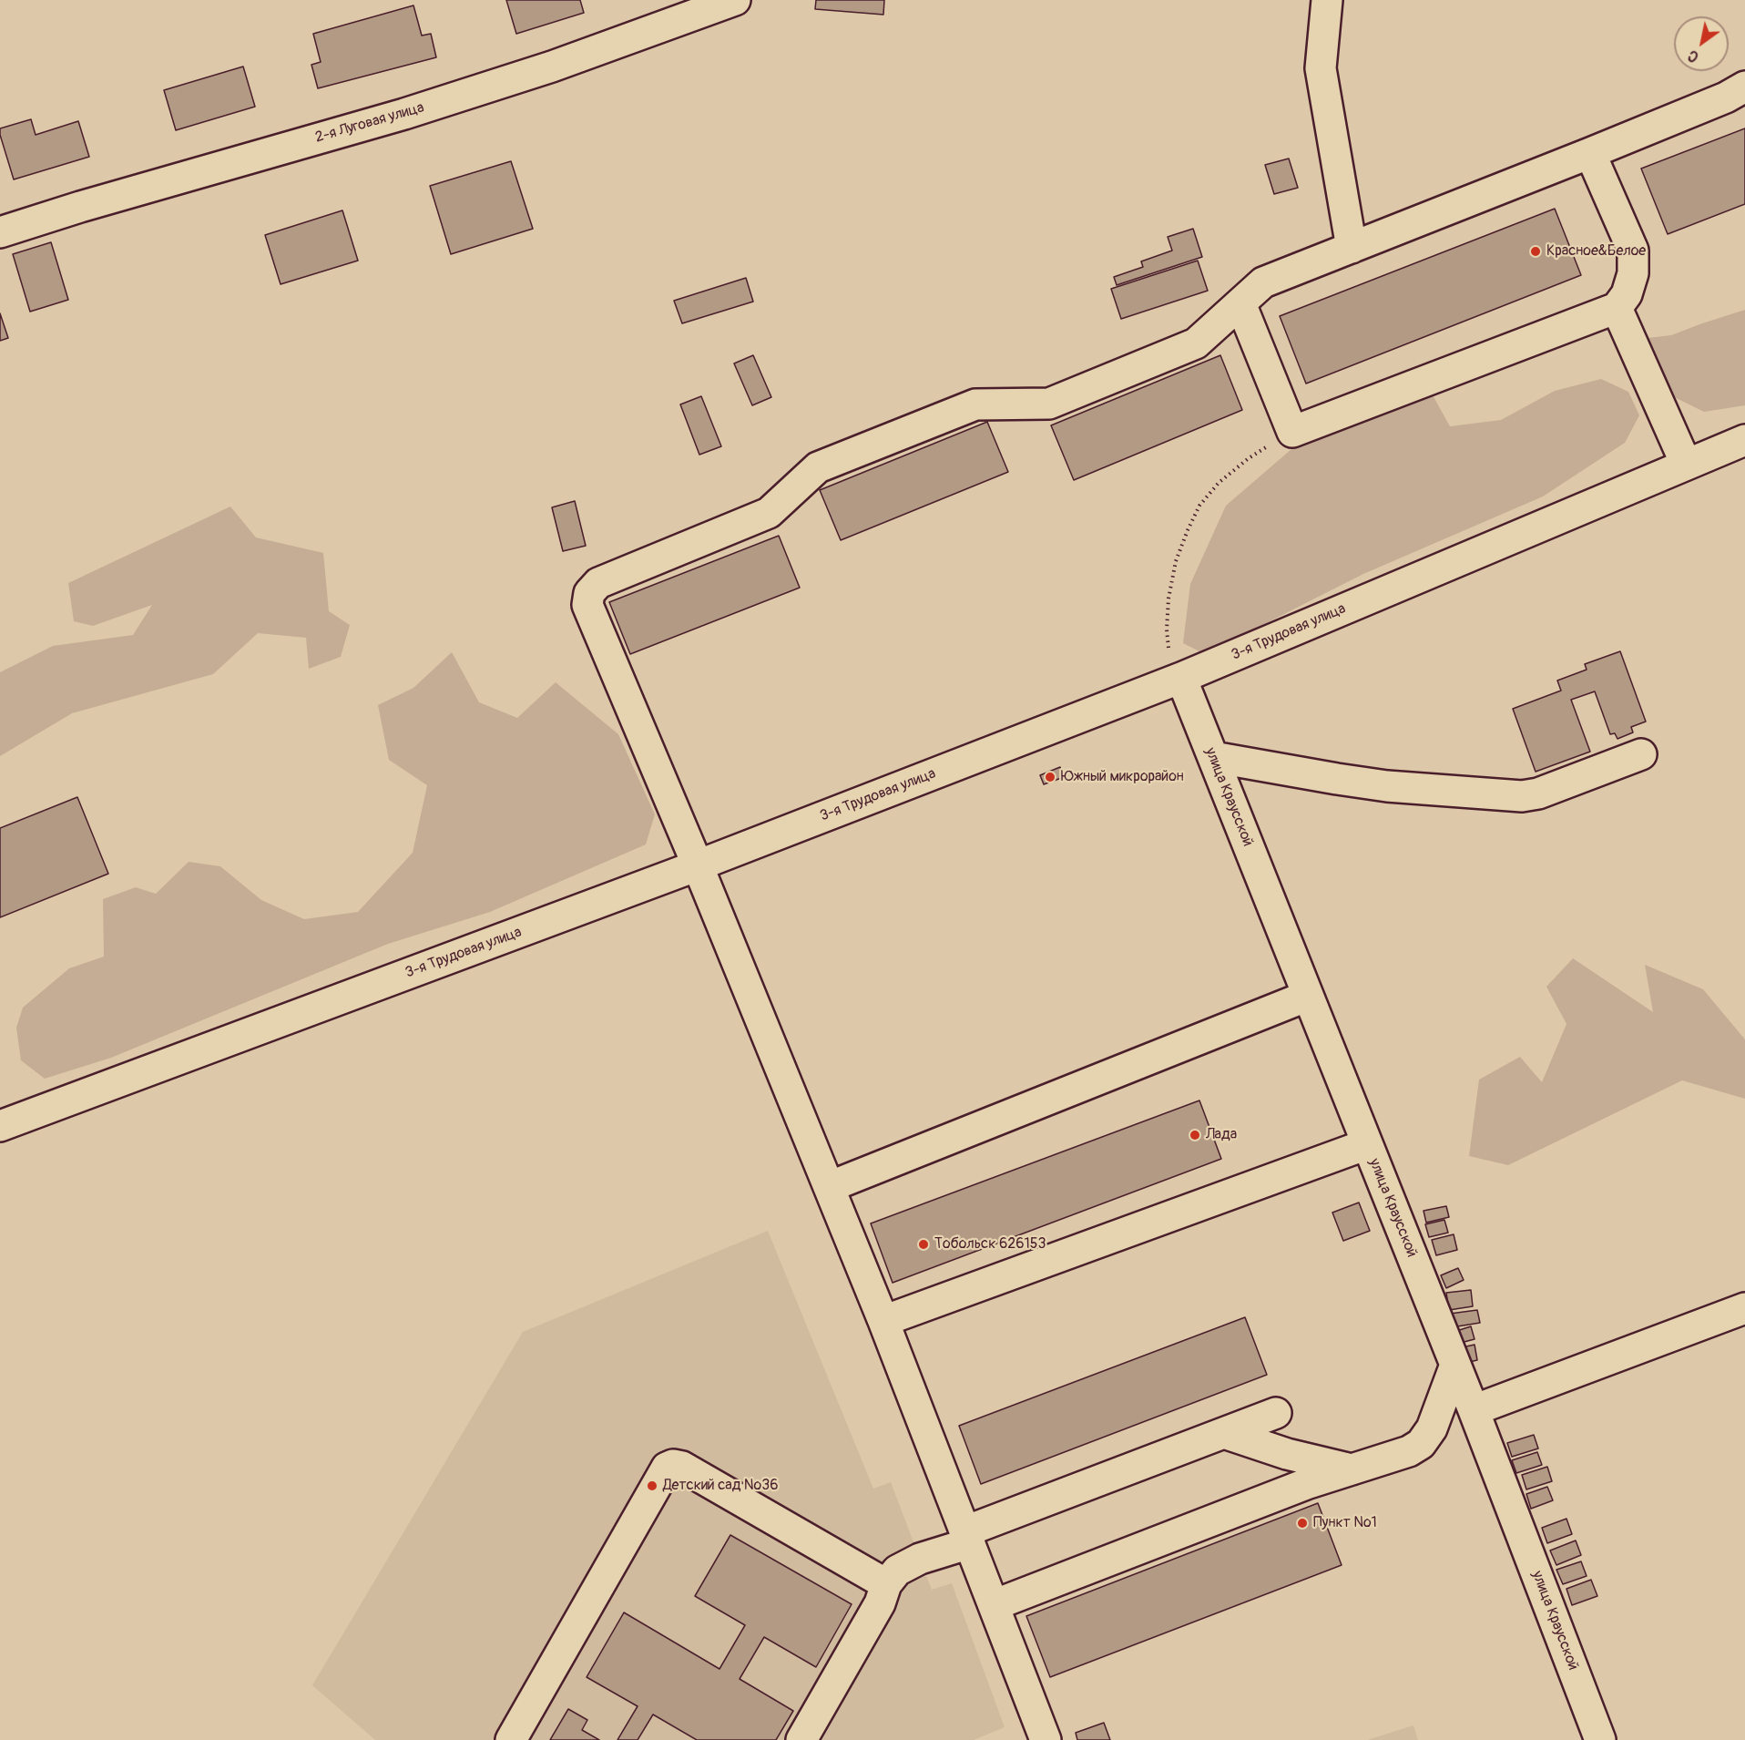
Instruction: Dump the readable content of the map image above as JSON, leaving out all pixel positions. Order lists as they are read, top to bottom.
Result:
{
  "streets": {
    "street": ["2-я Луговая улица", "3-я Трудовая улица", "улица Краусской"]
  },
  "crossings": [
    ["3-я Трудовая улица", "улица Краусской"]
  ],
  "places": [
    "Красное&Белое",
    "Южный микрорайон",
    "Лада",
    "Тобольск 626153",
    "Детский сад №36",
    "Пункт №1"
  ],
  "north": "bottom left"
}
